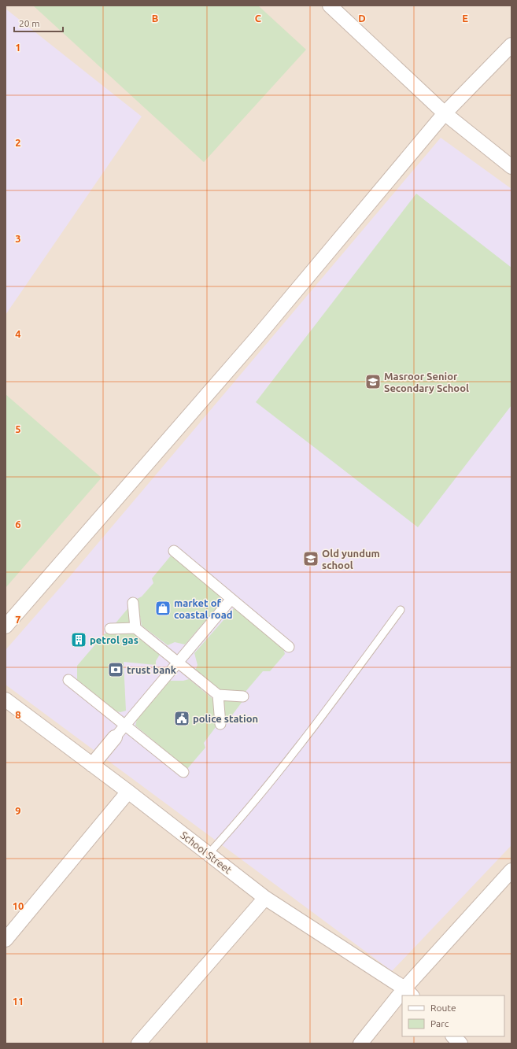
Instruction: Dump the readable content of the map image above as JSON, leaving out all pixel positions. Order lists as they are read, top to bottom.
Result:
{
  "streets": {
    "street": ["School Street"]
  },
  "places": {
    "school or university": ["Masroor Senior Secondary School", "Old yundum school"],
    "shop": ["market of coastal road"],
    "building": ["petrol gas"],
    "bank": ["trust bank"],
    "public building": ["police station"]
  },
  "legend": ["Route", "Parc"],
  "scale_bar": "20 m",
  "grid": {
    "columns": [
      "B",
      "C",
      "D",
      "E"
    ],
    "rows": [
      "1",
      "2",
      "3",
      "4",
      "5",
      "6",
      "7",
      "8",
      "9",
      "10",
      "11"
    ]
  }
}
